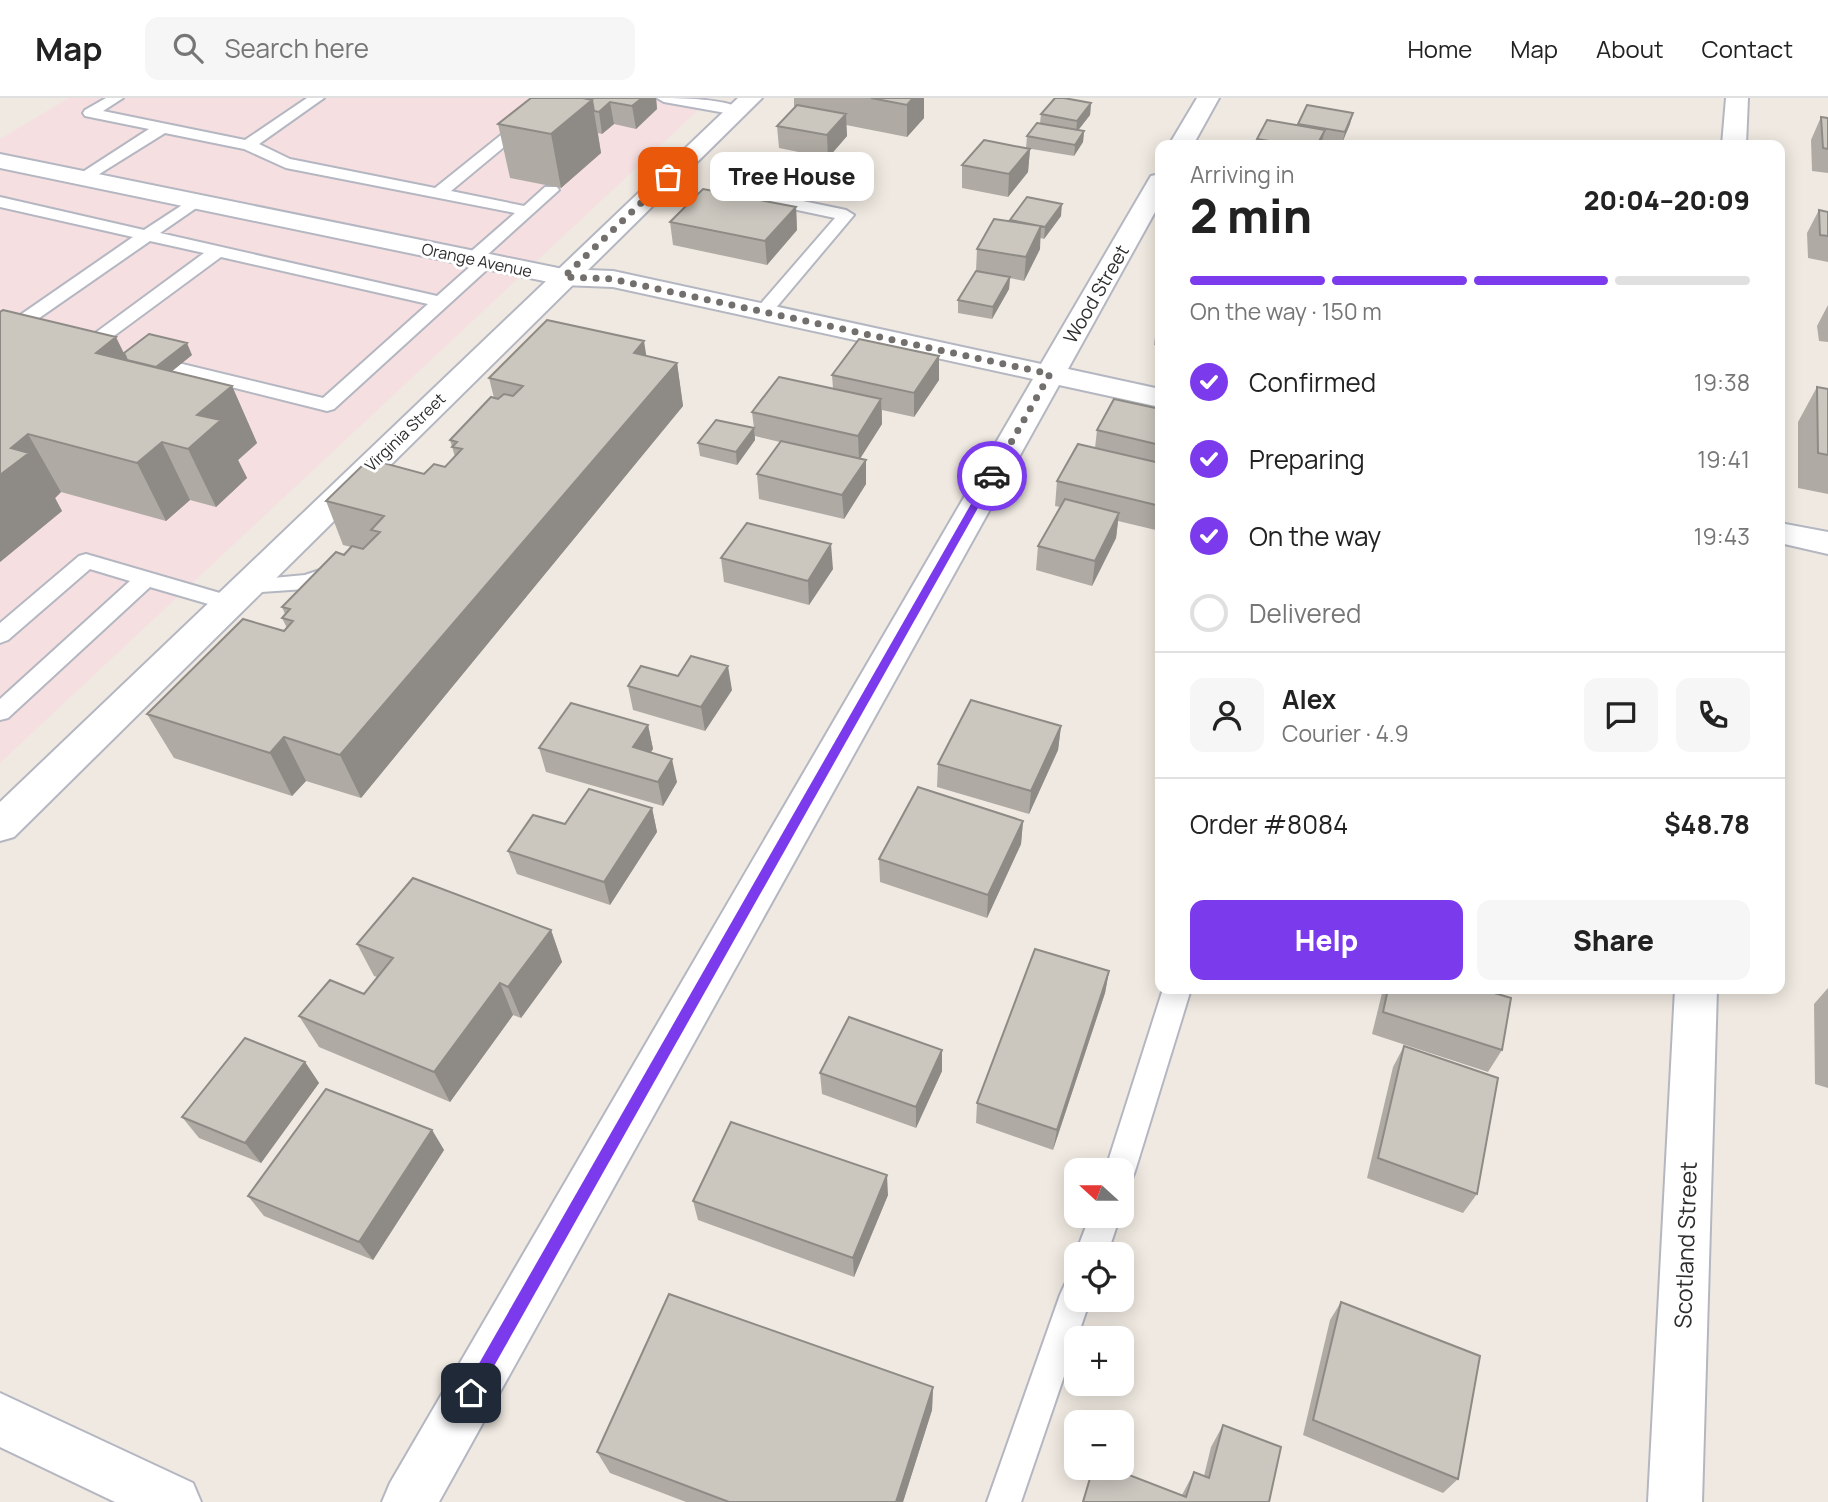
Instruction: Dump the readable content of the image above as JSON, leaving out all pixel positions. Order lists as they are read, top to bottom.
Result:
{
  "streets": {
    "street": [
      "Orange Avenue",
      "Wood Street",
      "Virginia Street",
      "Scotland Street"
    ]
  },
  "crossings": [
    ["Orange Avenue", "Wood Street"],
    ["Orange Avenue", "Virginia Street"]
  ],
  "places": ["Tree House"],
  "north": "left",
  "page": {
    "header": "Map",
    "search": "Search here",
    "nav": [
      "Home",
      "Map",
      "About",
      "Contact"
    ],
    "heading": ["2 min", "Arriving in", "20:04–20:09"],
    "panel": [
      "Alex",
      "Courier · 4.9",
      "Order #8084",
      "$48.78"
    ],
    "bubble": "Tree House",
    "bar": "On the way · 150 m",
    "list": [
      ["Confirmed", "19:38"],
      ["Preparing", "19:41"],
      ["On the way", "19:43"],
      "Delivered"
    ],
    "buttons": ["Help", "Share"],
    "map_buttons": ["+", "−"]
  }
}
